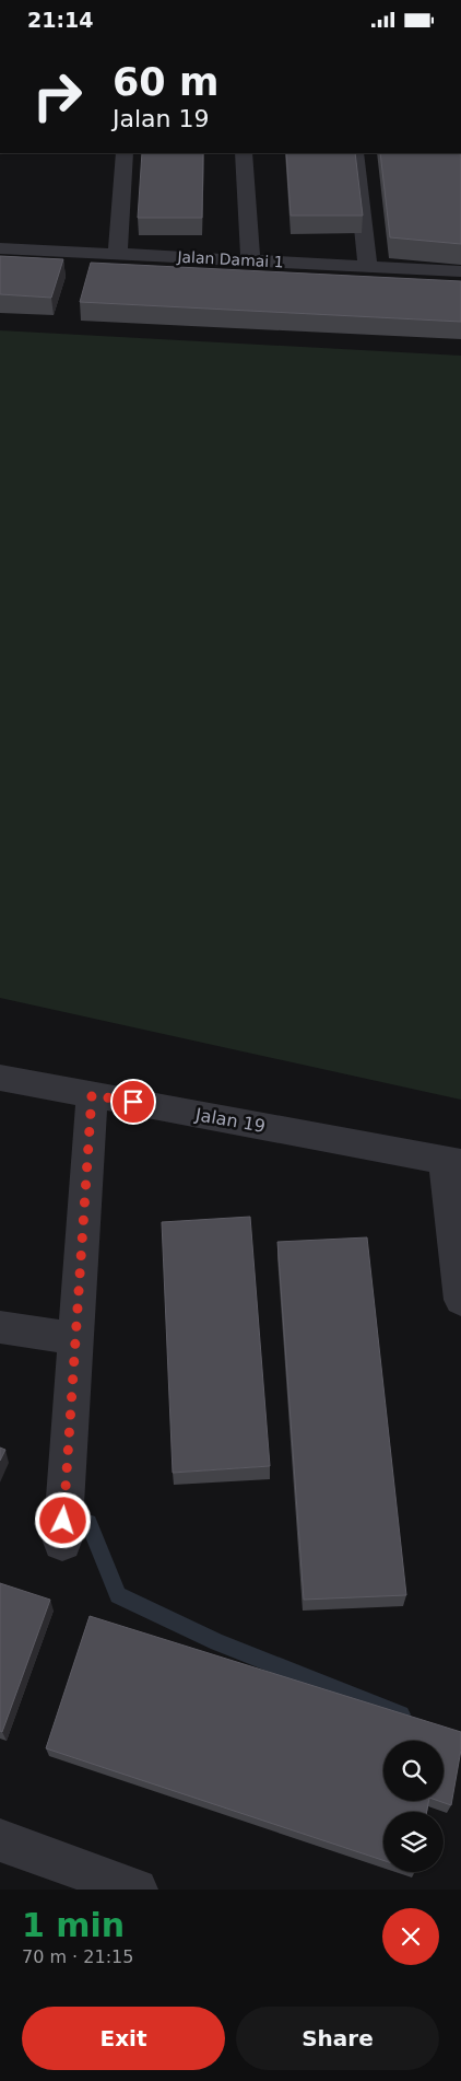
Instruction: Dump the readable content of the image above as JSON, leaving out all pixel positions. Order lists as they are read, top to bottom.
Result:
{
  "streets": {
    "street": ["Jalan Damai 1", "Jalan 19"]
  },
  "page": {
    "status": "21:14",
    "turn": ["60 m", "Jalan 19"],
    "heading": ["1 min", "70 m · 21:15"],
    "buttons": ["Exit", "Share"]
  }
}
